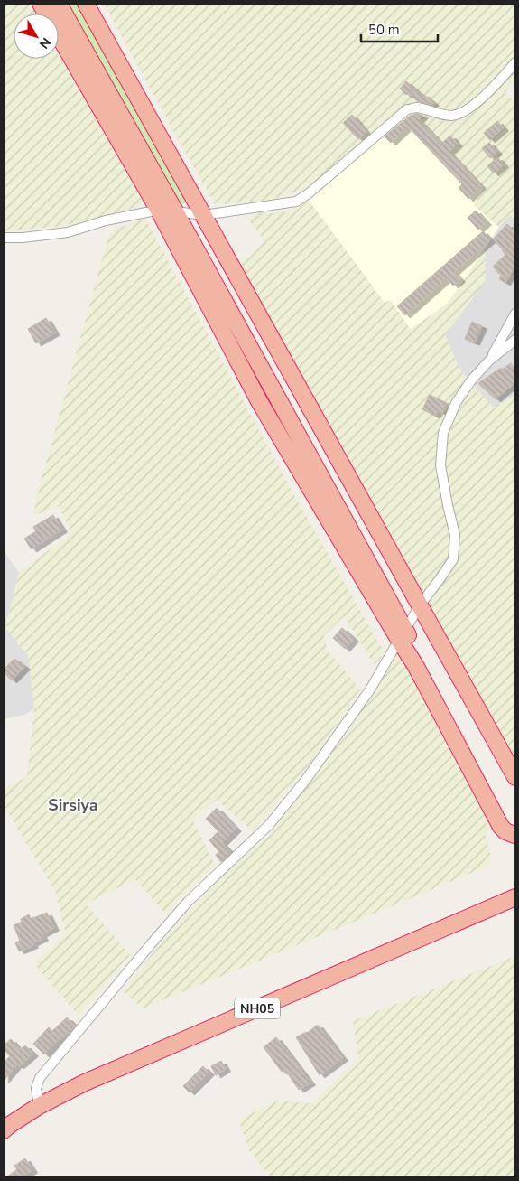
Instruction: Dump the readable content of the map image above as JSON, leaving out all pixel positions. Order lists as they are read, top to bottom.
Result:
{
  "streets": {
    "highway": ["NH05"]
  },
  "districts": ["Sirsiya"],
  "scale_bar": "50 m",
  "north": "bottom right"
}
